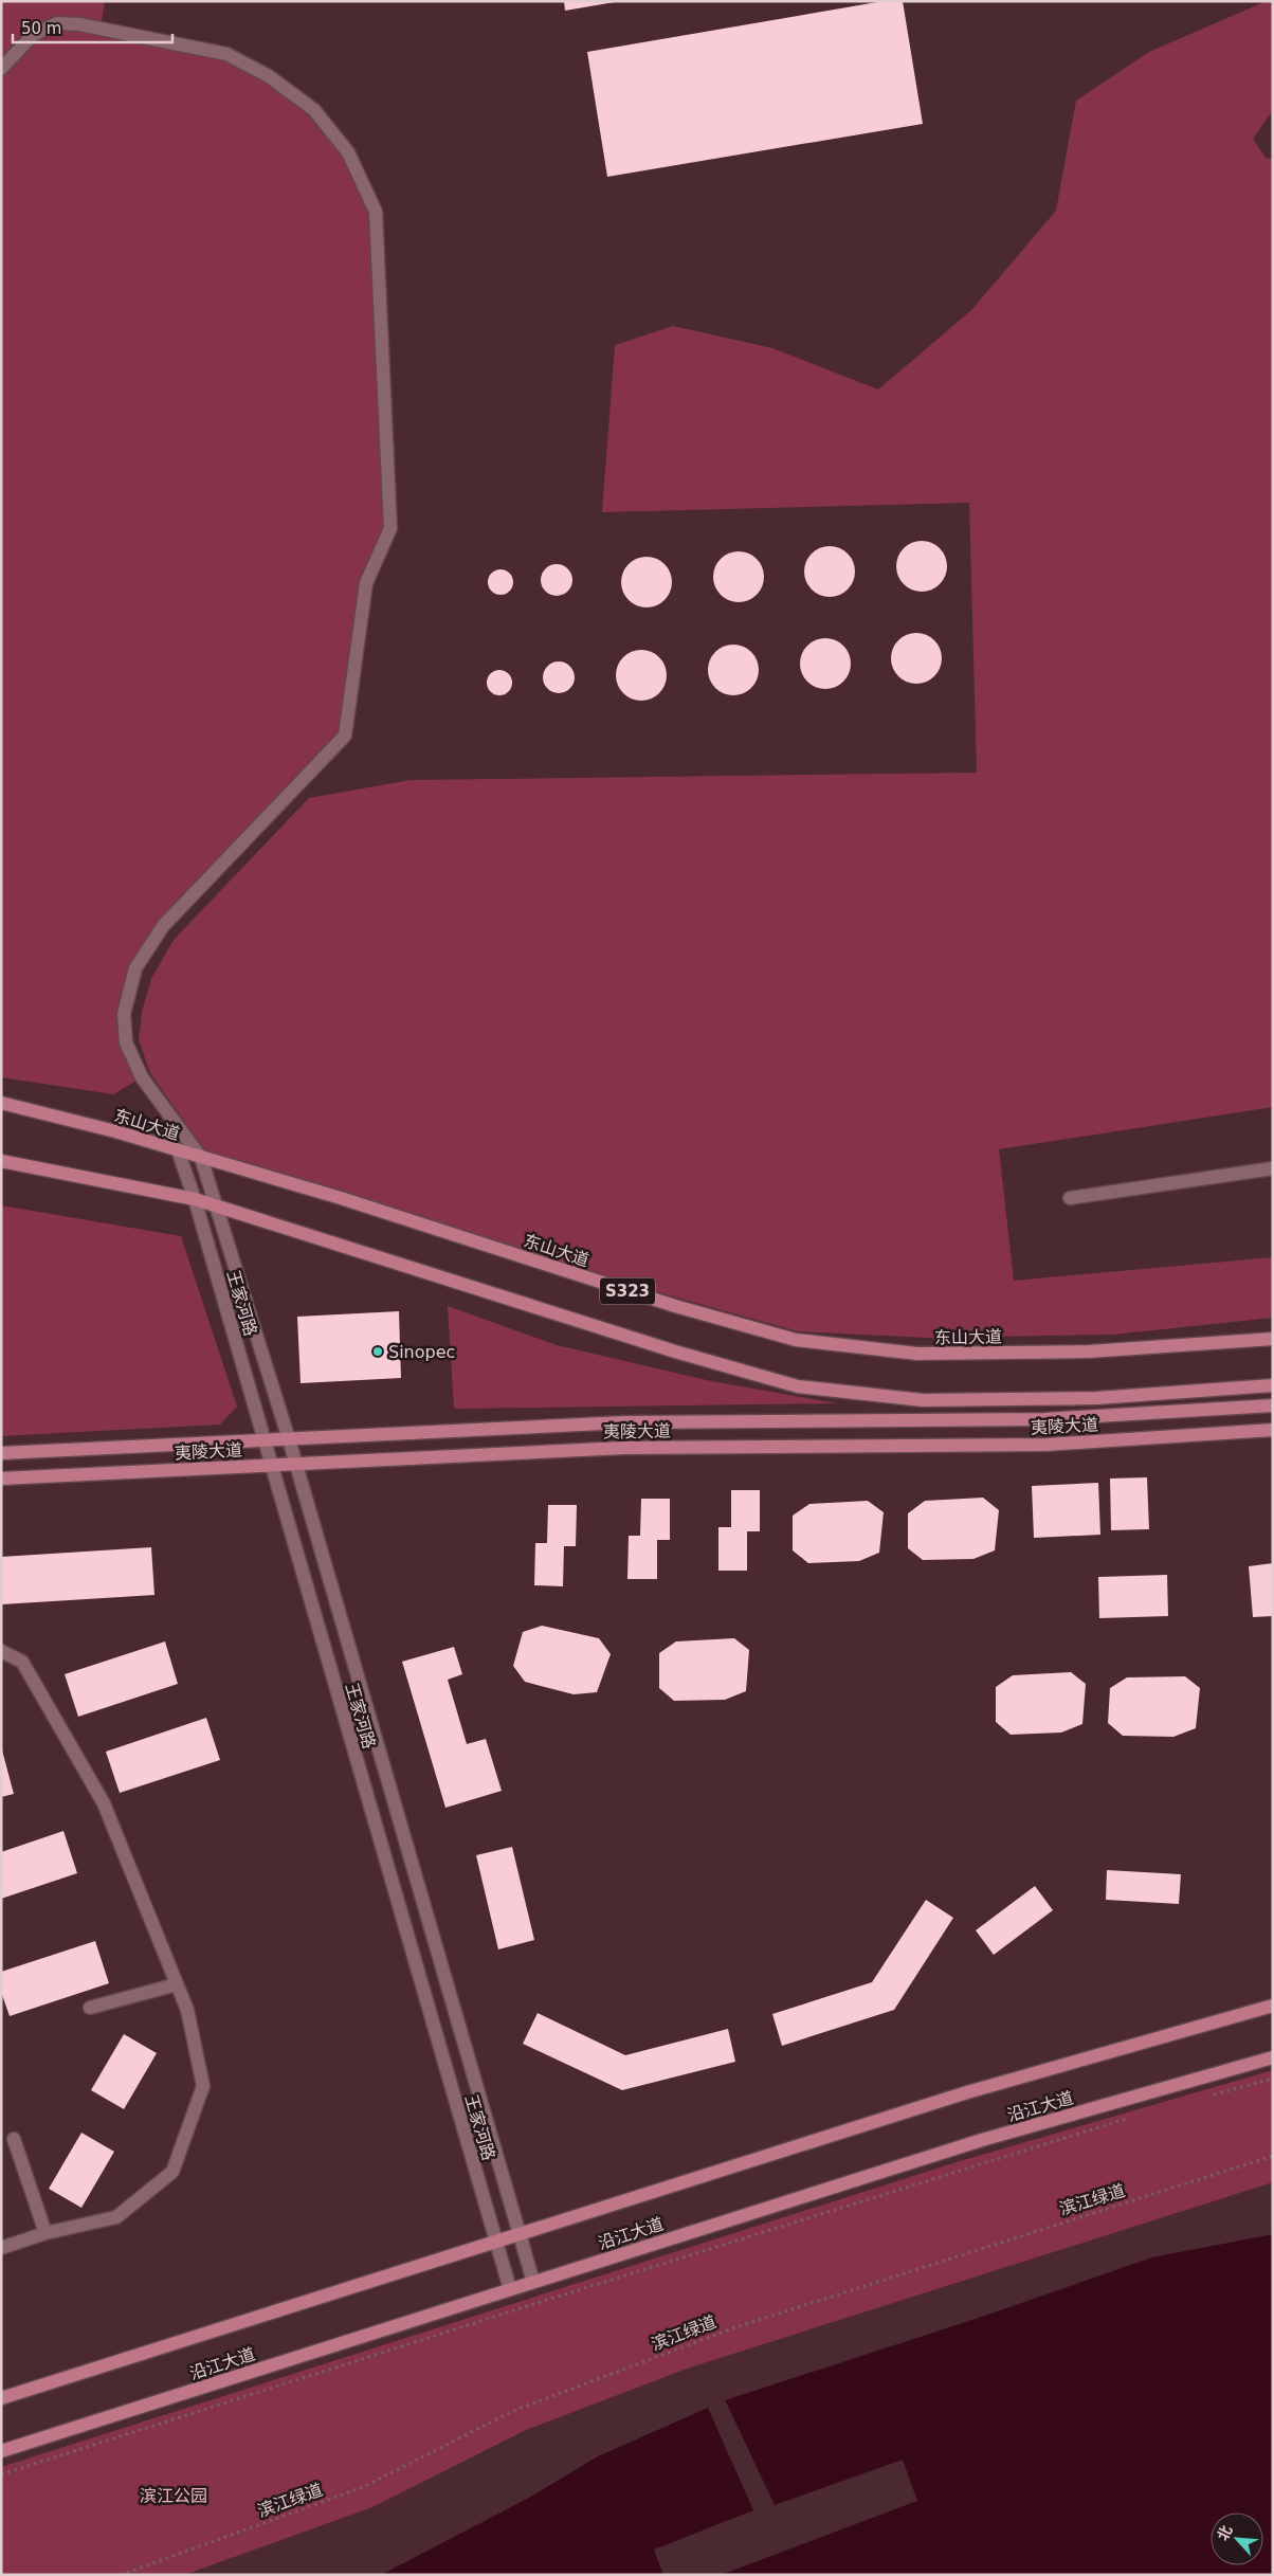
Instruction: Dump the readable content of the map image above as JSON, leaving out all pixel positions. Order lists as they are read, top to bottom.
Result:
{
  "streets": {
    "main road": [
      "东山大道",
      "S323",
      "夷陵大道",
      "沿江大道"
    ],
    "street": ["王家河路"],
    "path": ["滨江绿道"]
  },
  "crossings": [
    ["东山大道", "王家河路"],
    ["王家河路", "夷陵大道"],
    ["王家河路", "沿江大道"]
  ],
  "parks": ["滨江公园"],
  "places": ["Sinopec"],
  "scale_bar": "50 m",
  "north": "top left"
}
